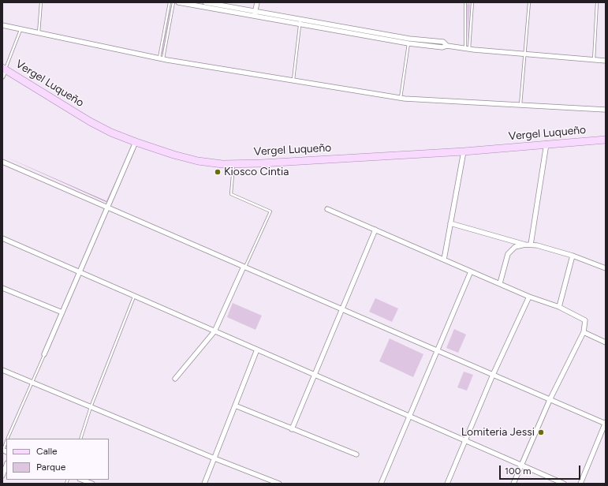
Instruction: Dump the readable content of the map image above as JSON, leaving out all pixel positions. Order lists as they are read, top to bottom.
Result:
{
  "streets": {
    "main road": ["Vergel Luqueño"]
  },
  "places": ["Kiosco Cintia", "Lomiteria Jessi"],
  "legend": ["Calle", "Parque"],
  "scale_bar": "100 m"
}
